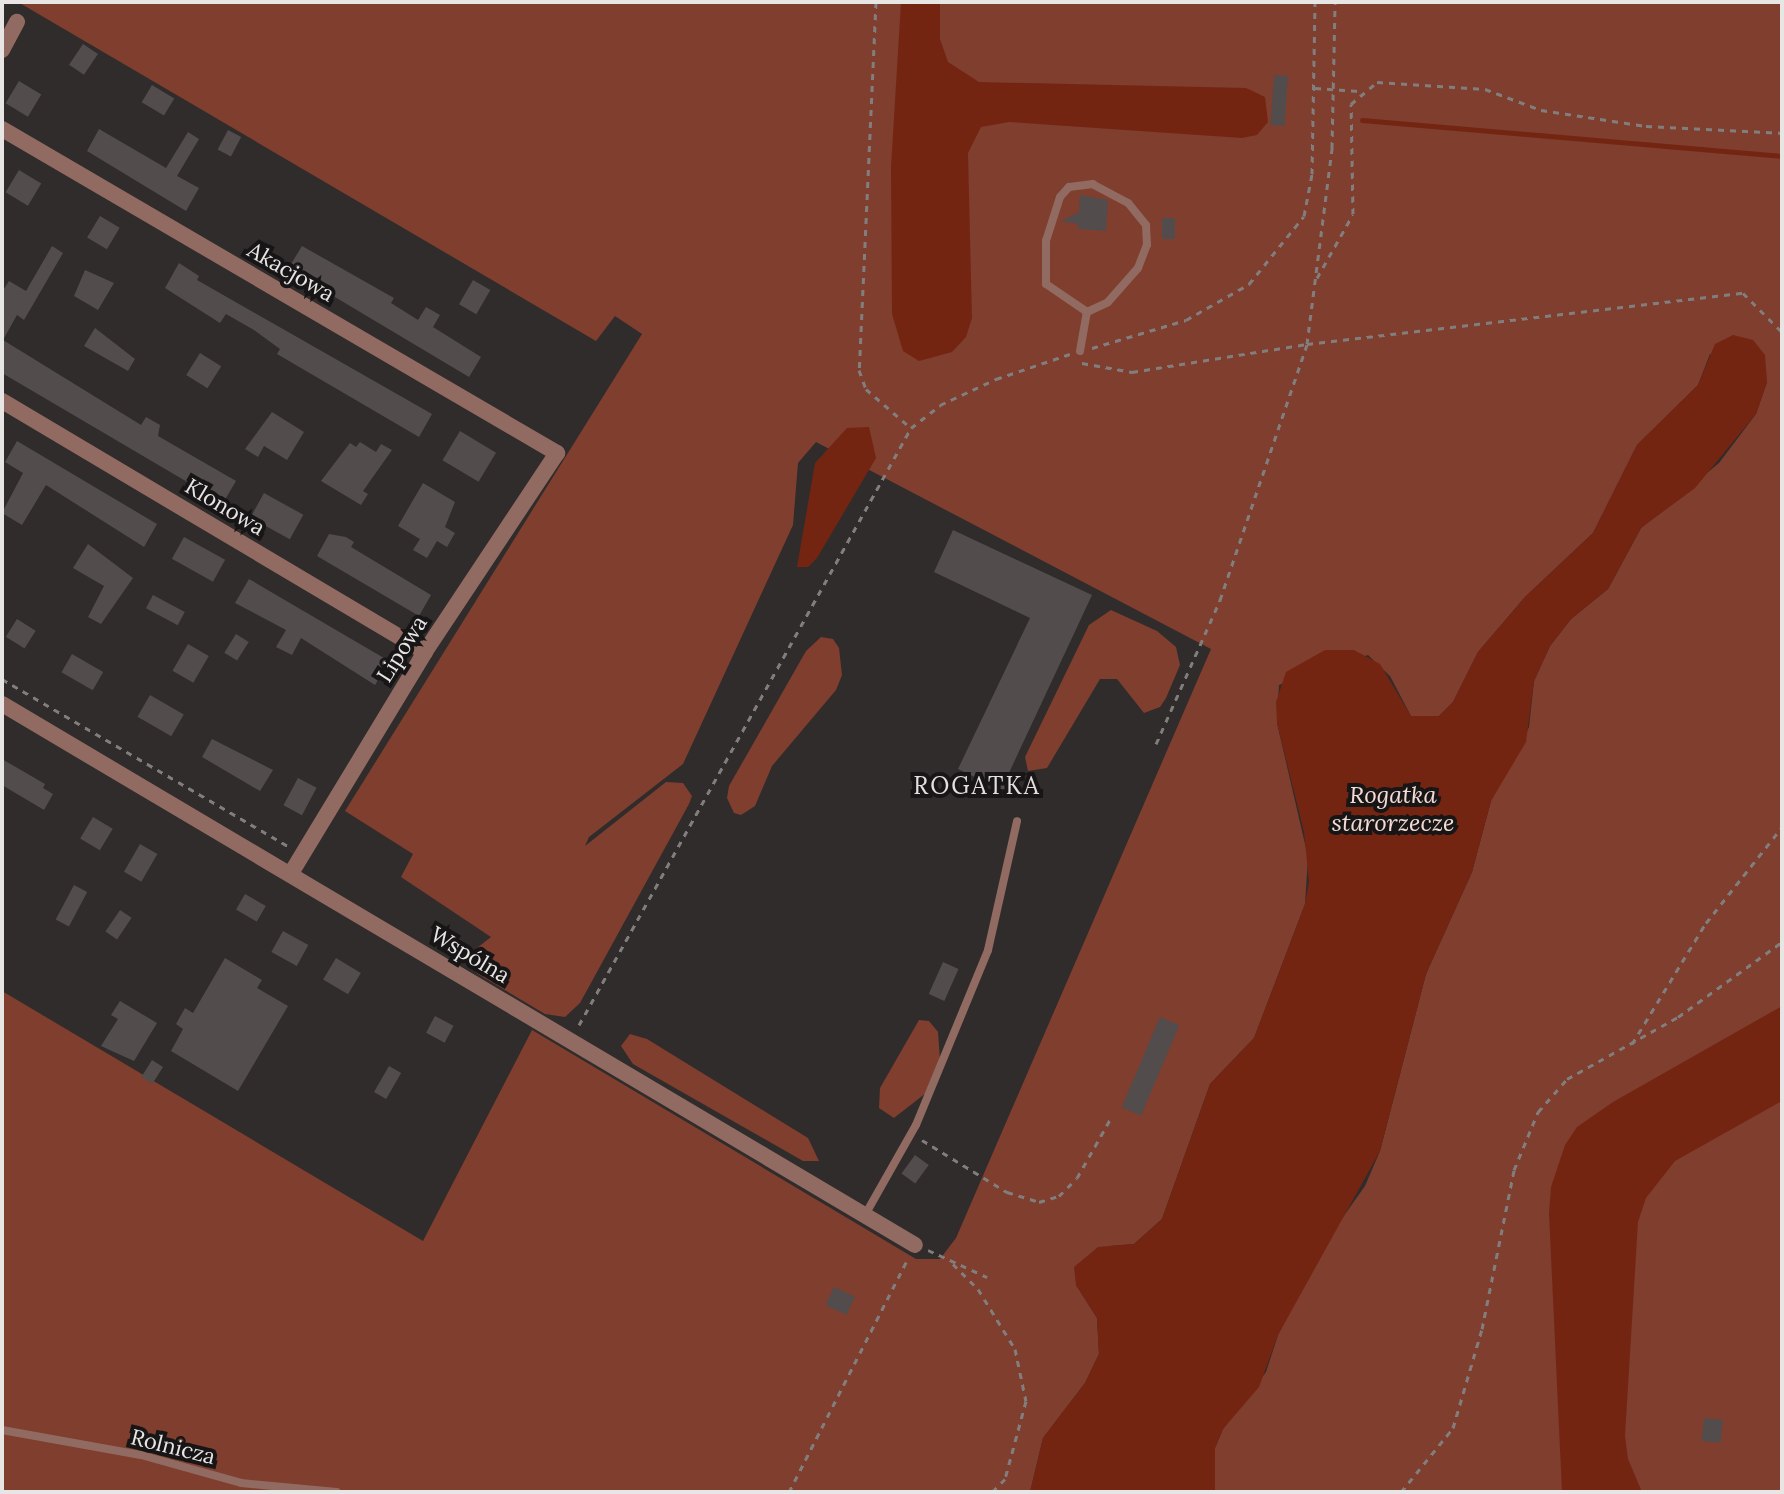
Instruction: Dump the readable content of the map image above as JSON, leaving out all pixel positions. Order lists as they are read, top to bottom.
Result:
{
  "streets": {
    "street": [
      "Akacjowa",
      "Klonowa",
      "Lipowa",
      "Wspólna"
    ],
    "lane": ["Rolnicza"]
  },
  "crossings": [
    ["Akacjowa", "Lipowa"],
    ["Klonowa", "Lipowa"],
    ["Lipowa", "Wspólna"]
  ],
  "districts": ["ROGATKA"],
  "water": ["Rogatka starorzecze"]
}
